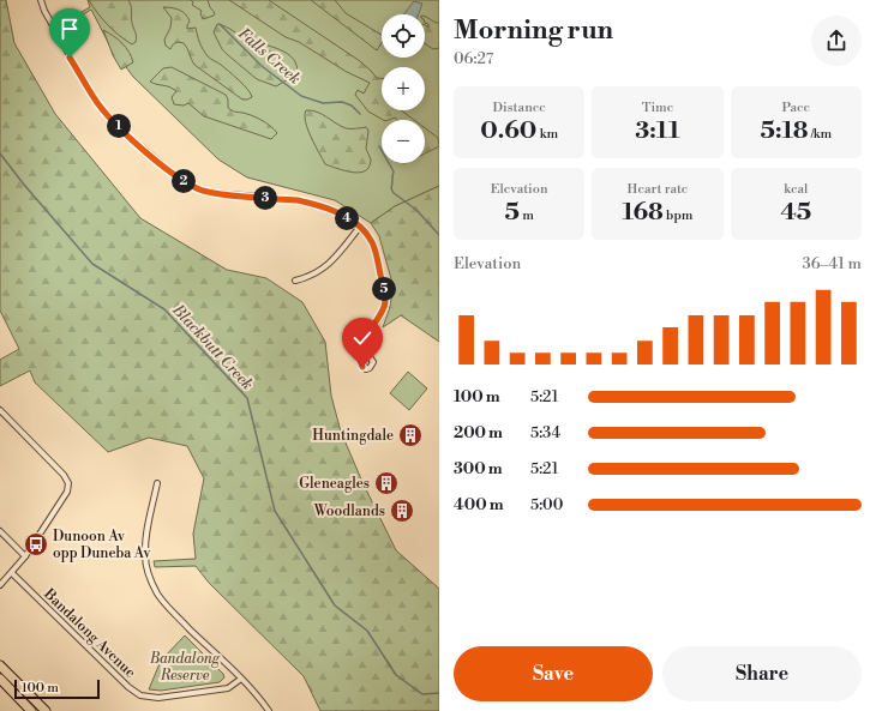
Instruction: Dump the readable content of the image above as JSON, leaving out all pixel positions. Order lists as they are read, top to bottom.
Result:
{
  "streets": {
    "street": ["Bandalong Avenue"]
  },
  "water": ["Falls Creek", "Blackbutt Creek"],
  "parks": ["Bandalong Reserve"],
  "places": {
    "building": ["Huntingdale", "Gleneagles", "Woodlands"],
    "bus stop": ["Dunoon Av opp Duneba Av"]
  },
  "scale_bar": "100 m",
  "page": {
    "heading": ["Morning run", "06:27"],
    "map_buttons": ["+", "−"],
    "stats": [
      ["Distance", "0.60 km"],
      ["Time", "3:11"],
      ["Pace", "5:18 /km"],
      ["Elevation", "5 m"],
      ["Heart rate", "168 bpm"],
      ["kcal", "45"]
    ],
    "pins": [
      "1",
      "2",
      "3",
      "4",
      "5"
    ],
    "chart": ["Elevation", "36–41 m"],
    "list": [
      {
        "name": "100 m",
        "note": "5:21"
      },
      {
        "name": "200 m",
        "note": "5:34"
      },
      {
        "name": "300 m",
        "note": "5:21"
      },
      {
        "name": "400 m",
        "note": "5:00"
      }
    ],
    "buttons": ["Save", "Share"],
    "scale": "100 m"
  }
}
